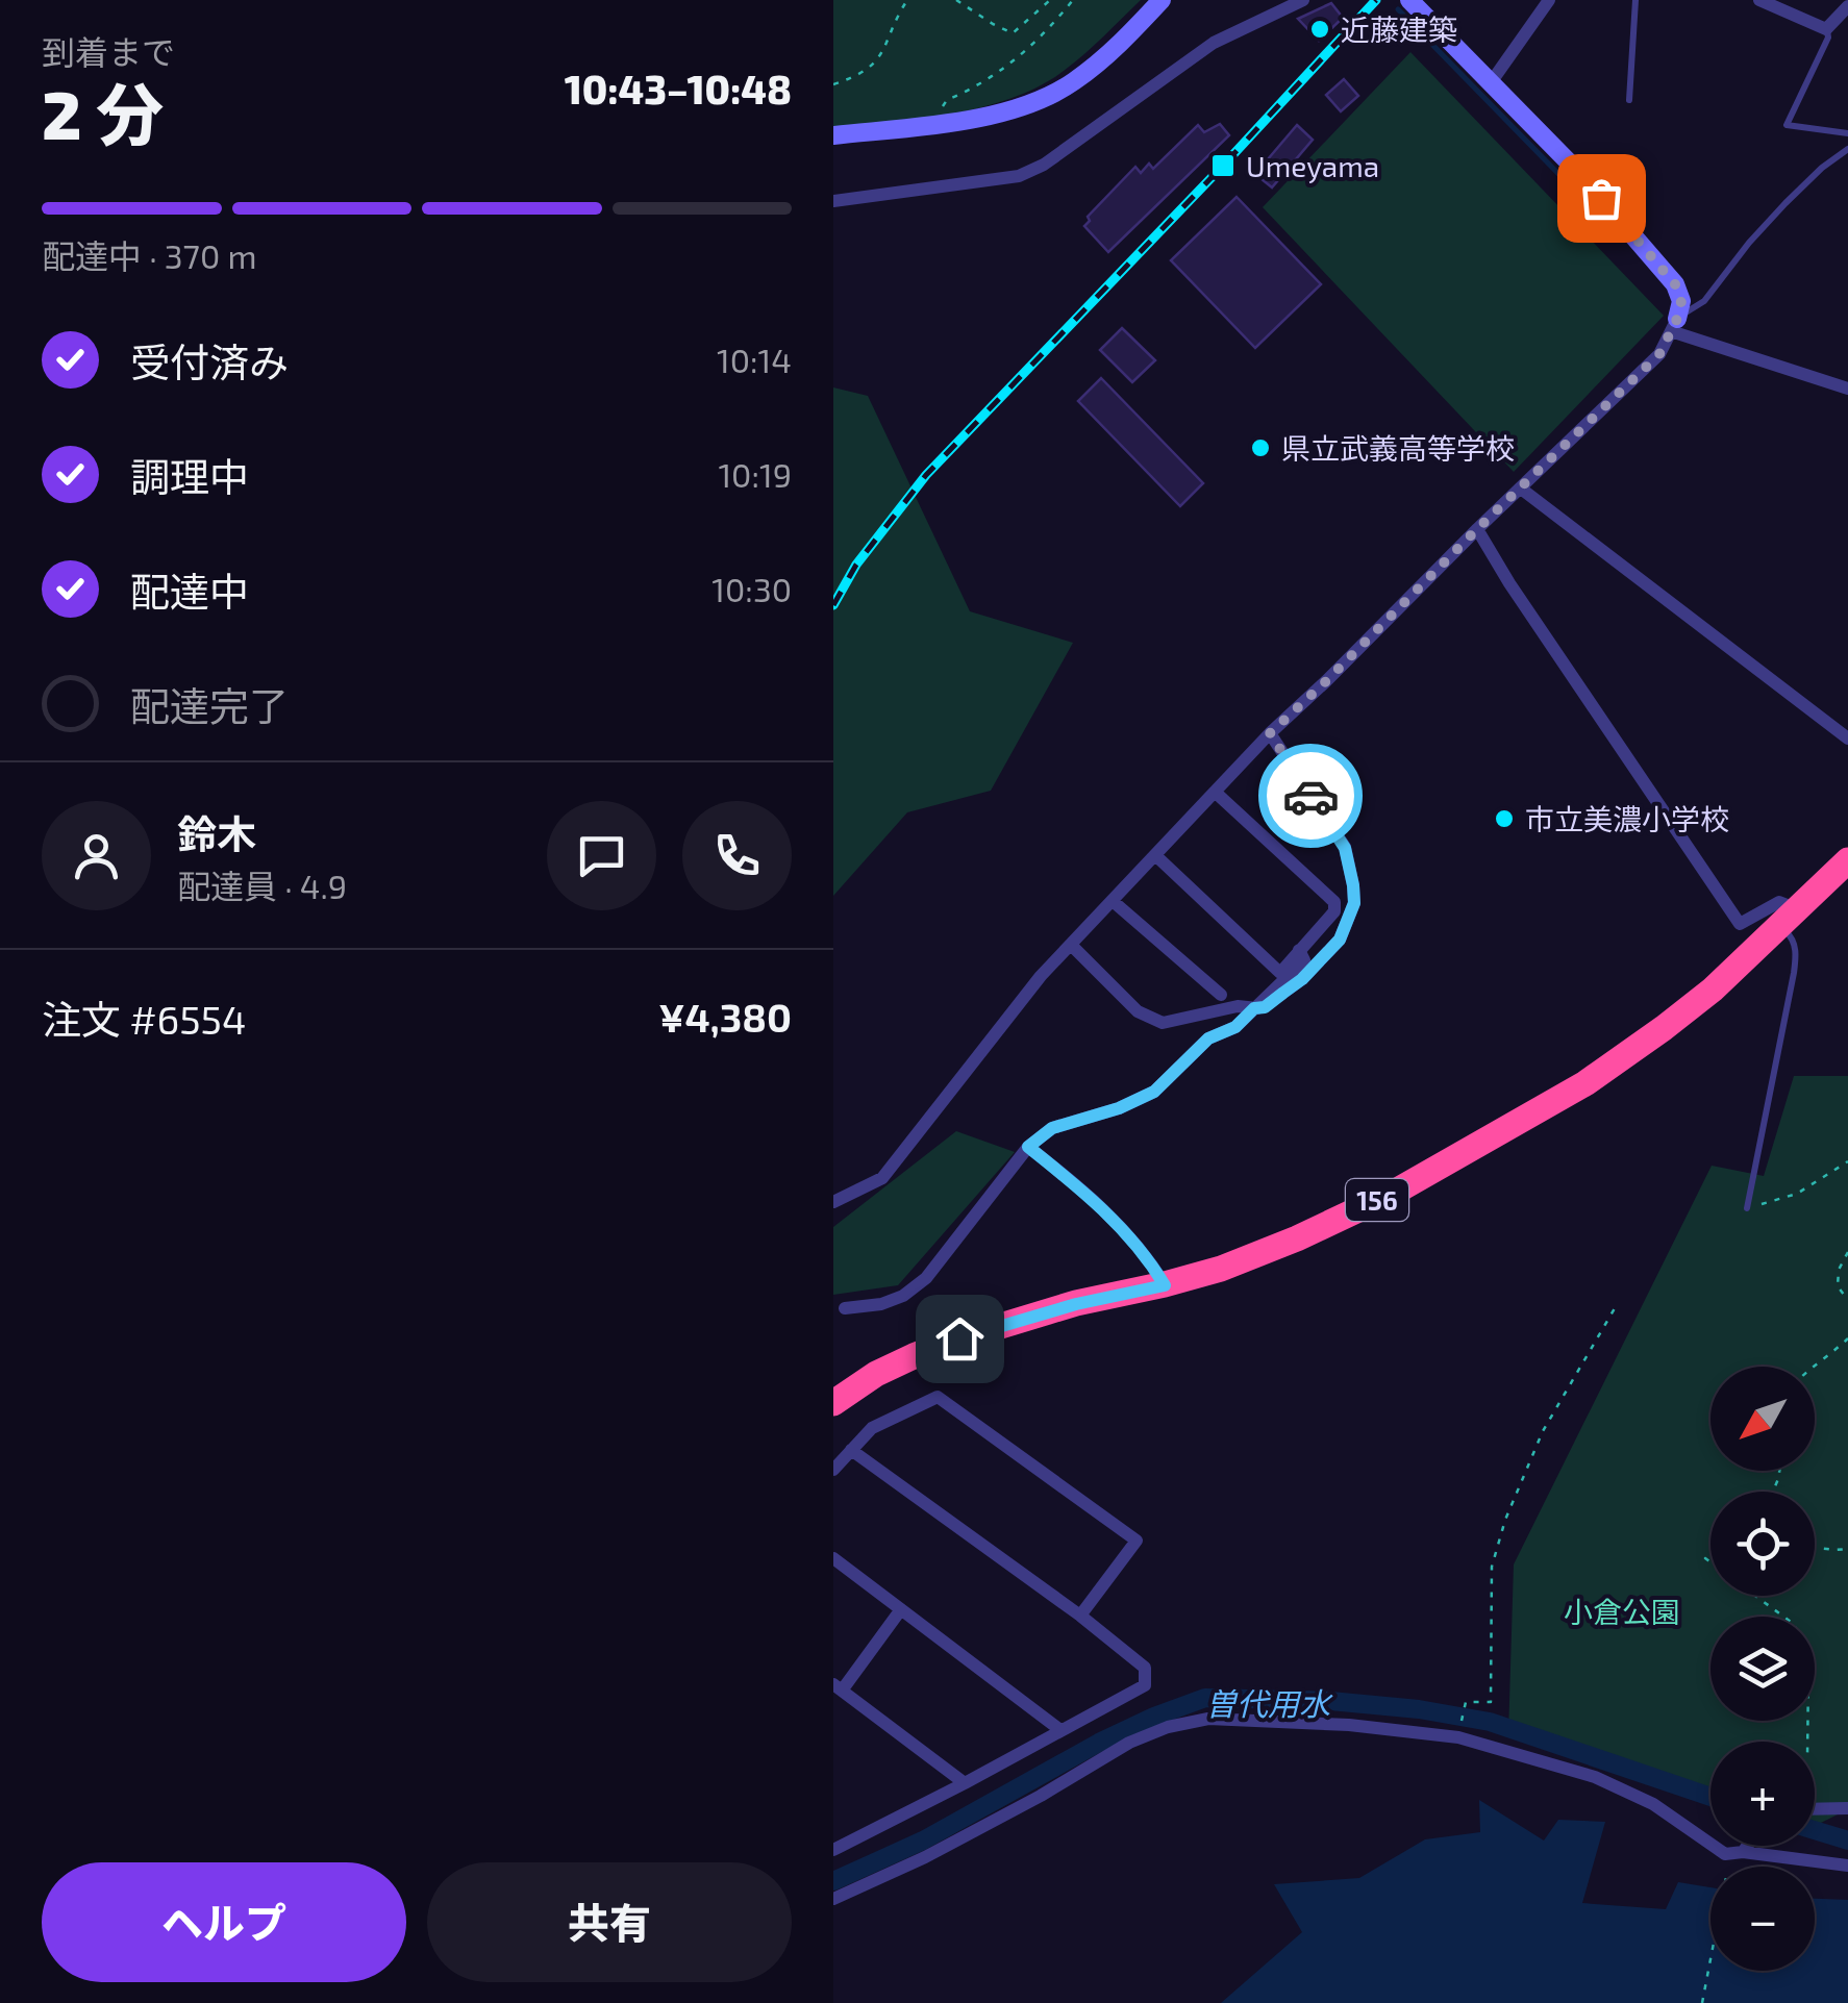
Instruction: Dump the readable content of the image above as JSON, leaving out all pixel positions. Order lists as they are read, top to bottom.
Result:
{
  "streets": {
    "highway": ["156"]
  },
  "water": ["曽代用水"],
  "parks": ["小倉公園"],
  "places": {
    "other": ["近藤建築", "県立武義高等学校", "市立美濃小学校"],
    "transit": ["Umeyama"]
  },
  "north": "bottom left",
  "page": {
    "heading": ["2 分", "到着まで", "10:43–10:48"],
    "panel": [
      "鈴木",
      "配達員 · 4.9",
      "注文 #6554",
      "¥4,380"
    ],
    "bar": "配達中 · 370 m",
    "list": [
      ["受付済み", "10:14"],
      ["調理中", "10:19"],
      ["配達中", "10:30"],
      "配達完了"
    ],
    "map_buttons": ["+", "−"],
    "buttons": ["ヘルプ", "共有"]
  }
}
